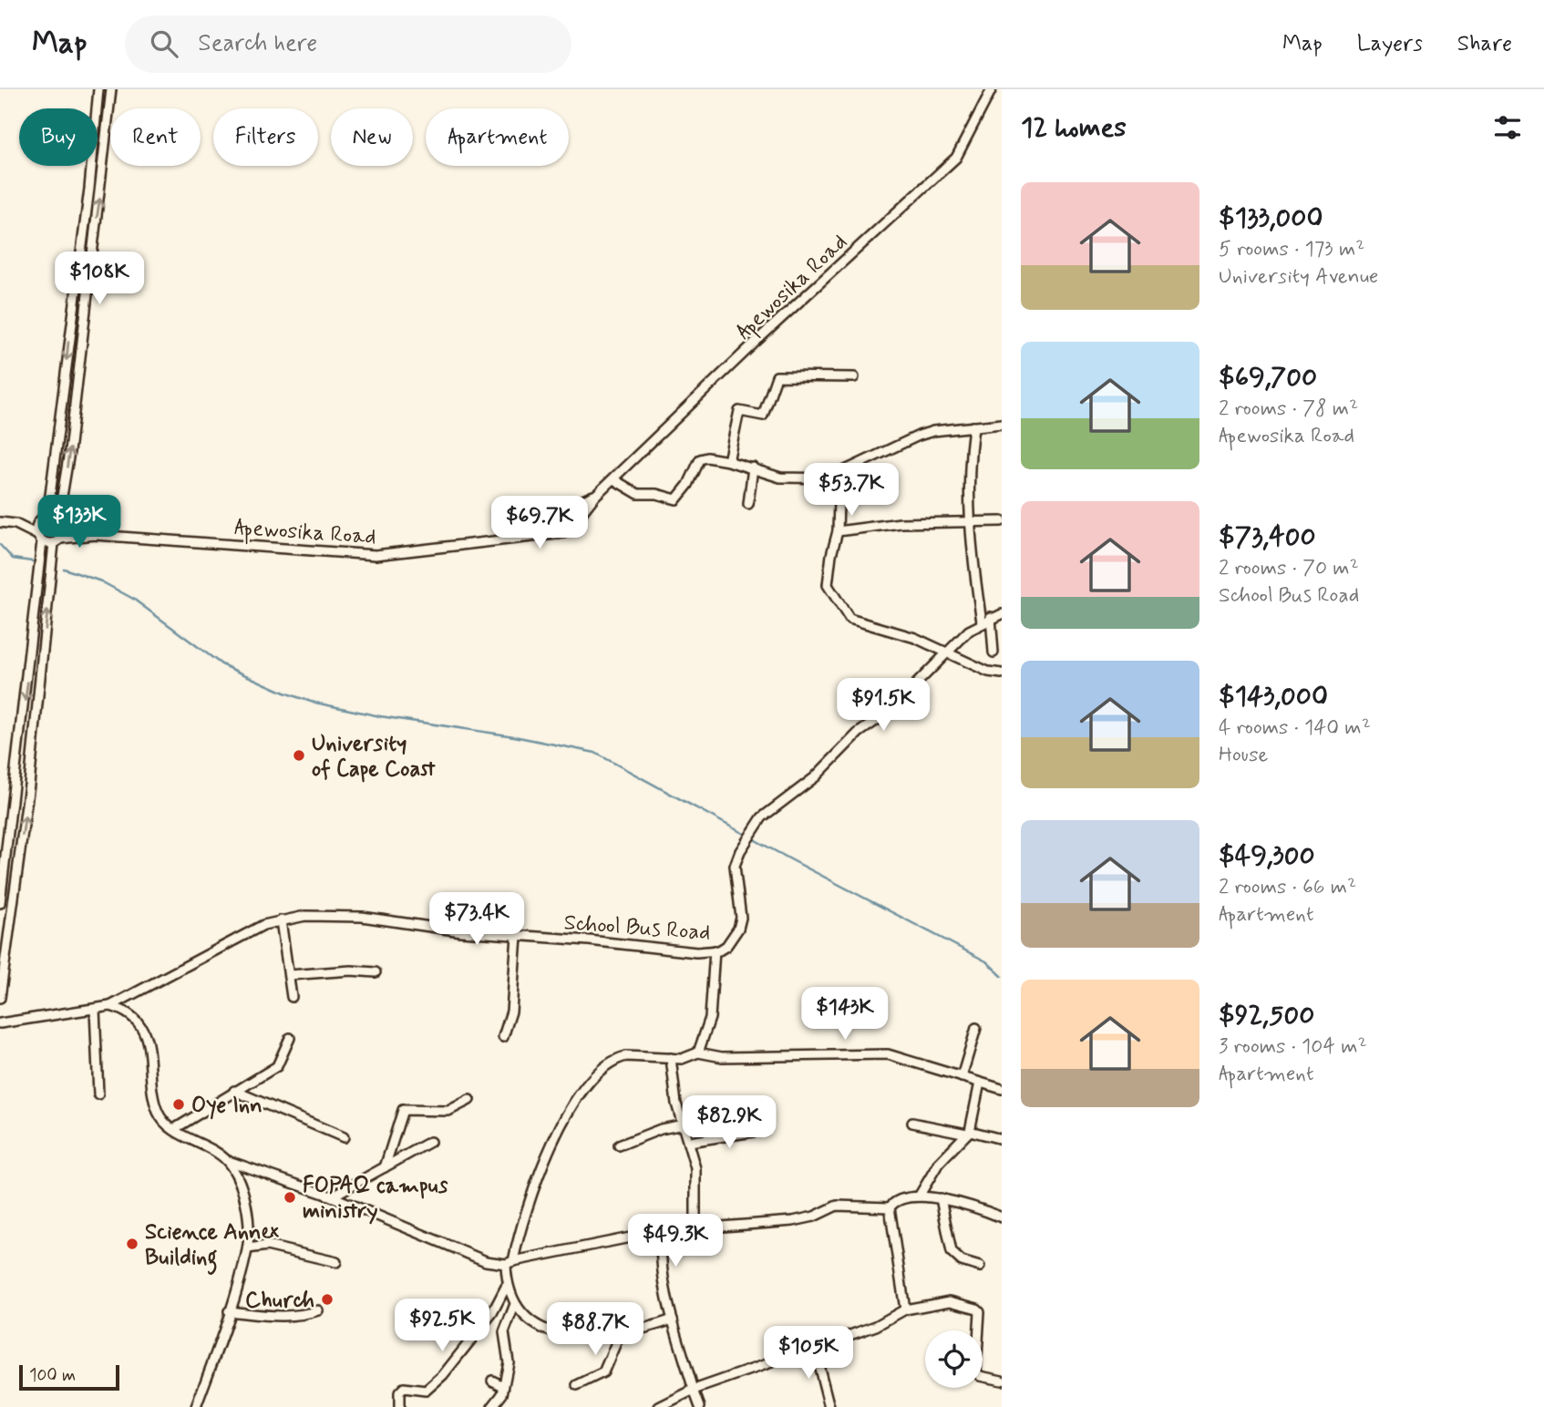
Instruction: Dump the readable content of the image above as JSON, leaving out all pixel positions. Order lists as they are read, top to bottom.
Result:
{
  "streets": {
    "street": ["Apewosika Road", "School Bus Road"]
  },
  "places": [
    "University of Cape Coast",
    "Oye Inn",
    "FOPAQ campus ministry",
    "Science Annex Building",
    "Church"
  ],
  "scale_bar": "100 m",
  "page": {
    "header": "Map",
    "search": "Search here",
    "nav": ["Map", "Layers", "Share"],
    "heading": "12 homes",
    "chip": [
      "Buy",
      "Rent",
      "Filters",
      "New",
      "Apartment"
    ],
    "list": [
      {
        "name": "$133,000",
        "note": "5 rooms · 173 m² · University Avenue"
      },
      {
        "name": "$69,700",
        "note": "2 rooms · 78 m² · Apewosika Road"
      },
      {
        "name": "$73,400",
        "note": "2 rooms · 70 m² · School Bus Road"
      },
      {
        "name": "$143,000",
        "note": "4 rooms · 140 m² · House"
      },
      {
        "name": "$49,300",
        "note": "2 rooms · 66 m² · Apartment"
      },
      {
        "name": "$92,500",
        "note": "3 rooms · 104 m² · Apartment"
      }
    ],
    "price": [
      "$108K",
      "$53.7K",
      "$133K",
      "$69.7K",
      "$91.5K",
      "$73.4K",
      "$143K",
      "$82.9K",
      "$49.3K",
      "$92.5K",
      "$88.7K",
      "$105K"
    ],
    "scale": "100 m"
  }
}
